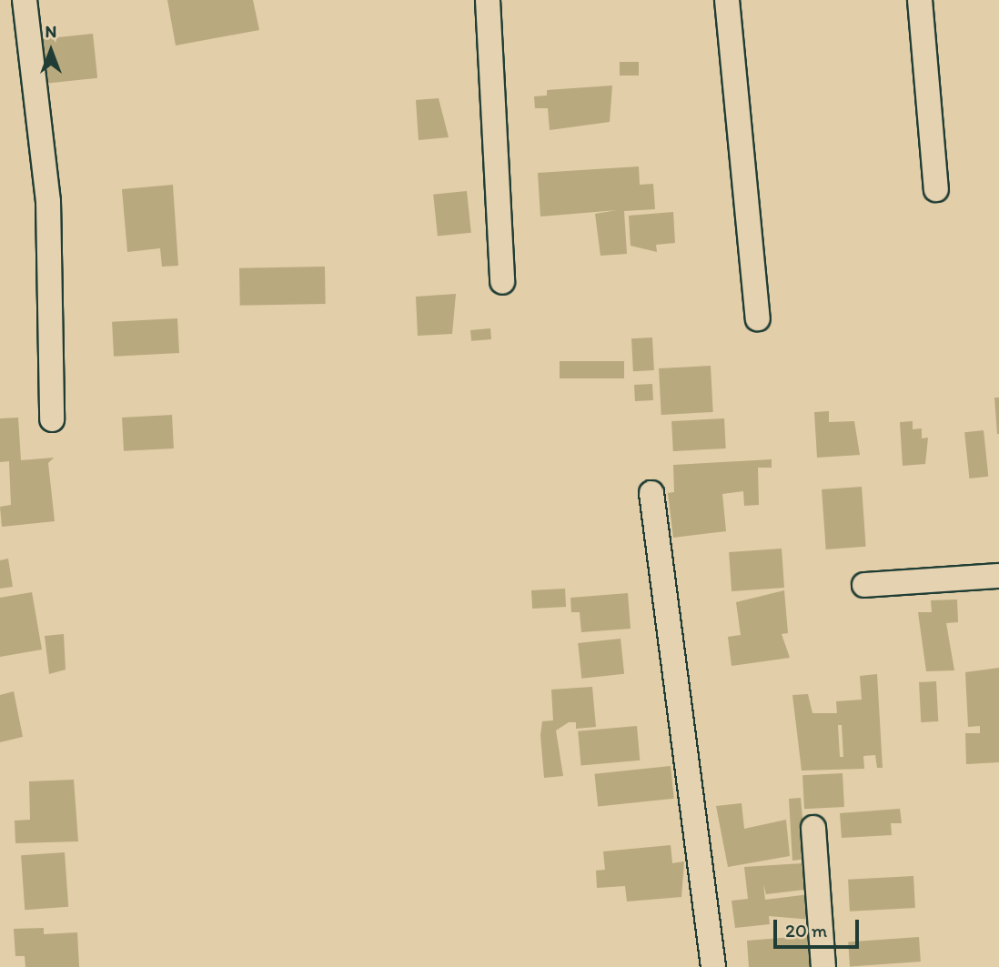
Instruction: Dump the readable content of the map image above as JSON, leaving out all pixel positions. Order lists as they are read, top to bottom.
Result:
{
  "scale_bar": "20 m",
  "north": "top"
}
